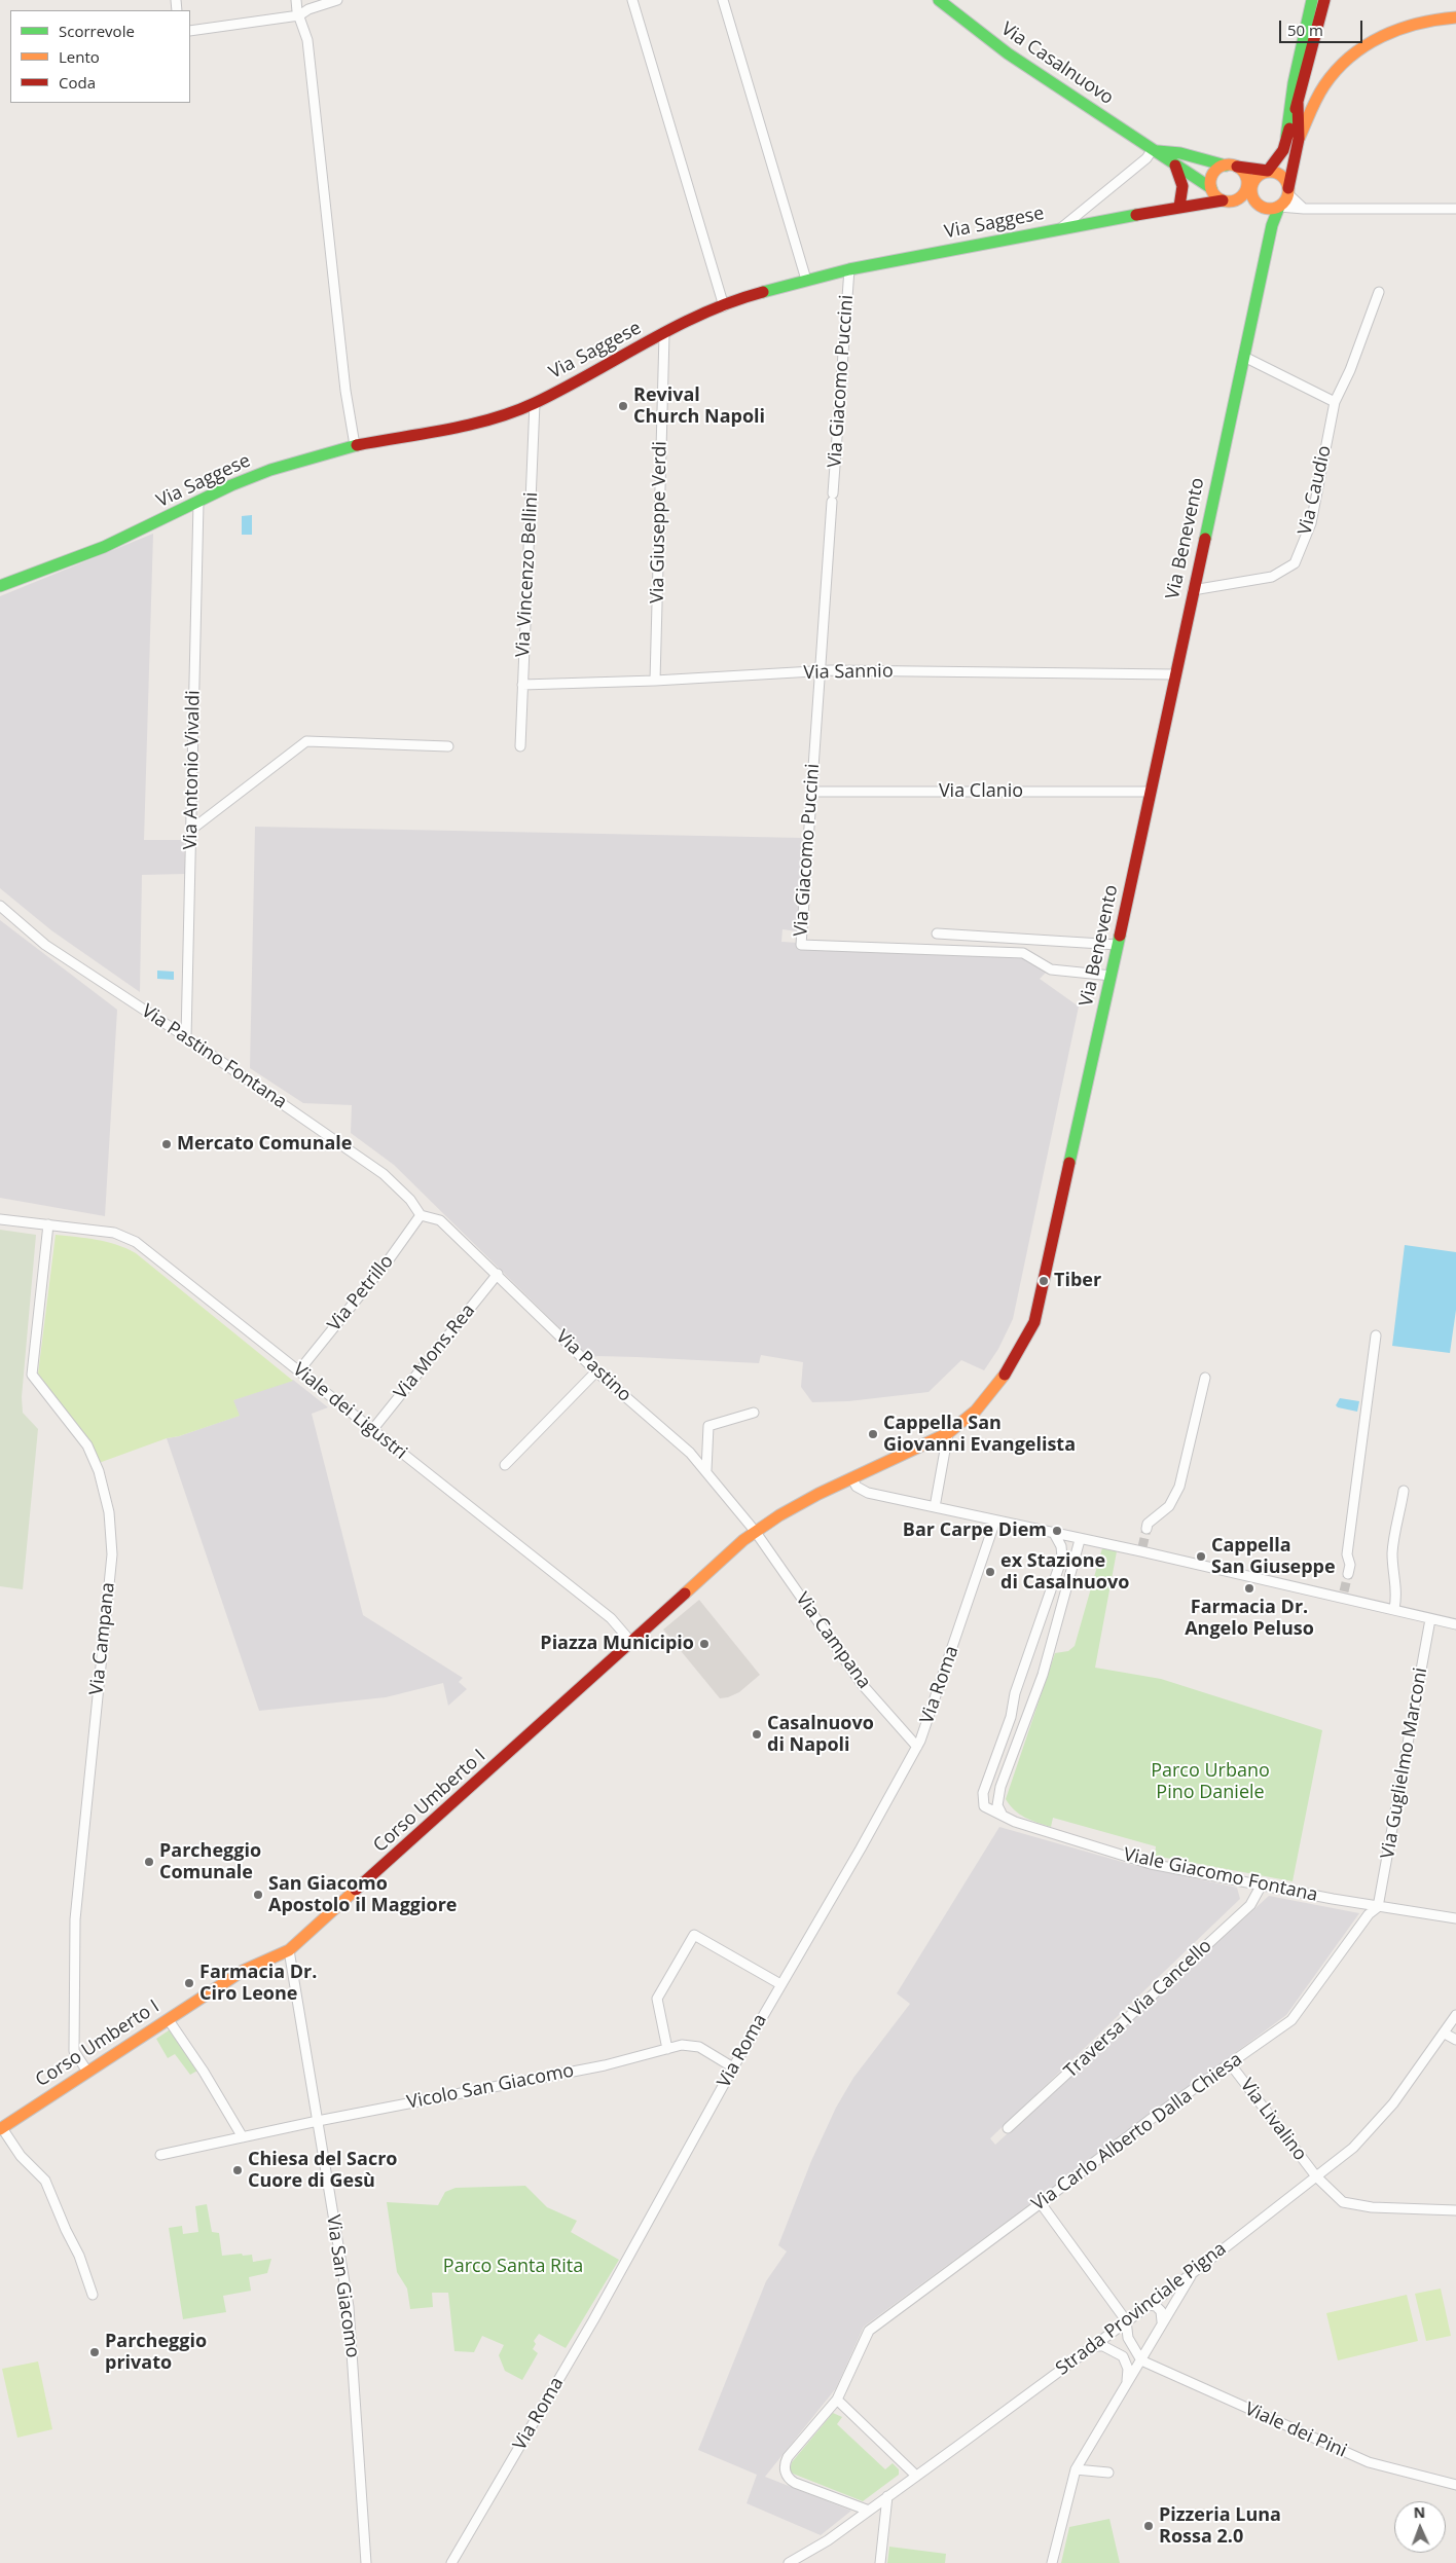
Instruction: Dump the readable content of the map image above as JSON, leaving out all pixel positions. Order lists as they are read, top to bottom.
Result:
{
  "streets": {
    "main road": [
      "Via Casalnuovo",
      "Via Saggese",
      "Via Benevento",
      "Corso Umberto I"
    ],
    "street": [
      "Via Giacomo Puccini",
      "Via Caudio",
      "Via Giuseppe Verdi",
      "Via Vincenzo Bellini",
      "Via Sannio",
      "Via Antonio Vivaldi",
      "Via Clanio",
      "Via Pastino Fontana",
      "Via Petrillo",
      "Via Mons.Rea",
      "Via Pastino",
      "Viale dei Ligustri",
      "Via Campana",
      "Via Roma",
      "Via Guglielmo Marconi",
      "Viale Giacomo Fontana",
      "Traversa I Via Cancello",
      "Vicolo San Giacomo",
      "Via Livalino",
      "Via Carlo Alberto Dalla Chiesa",
      "Via San Giacomo",
      "Strada Provinciale Pigna",
      "Viale dei Pini"
    ]
  },
  "crossings": [
    ["Via Casalnuovo", "Via Saggese"],
    ["Via Saggese", "Via Giacomo Puccini"],
    ["Via Saggese", "Via Giuseppe Verdi"],
    ["Via Saggese", "Via Benevento"],
    ["Via Saggese", "Via Vincenzo Bellini"],
    ["Via Saggese", "Via Antonio Vivaldi"],
    ["Via Giacomo Puccini", "Via Benevento"],
    ["Via Giacomo Puccini", "Via Sannio"],
    ["Via Giacomo Puccini", "Via Clanio"],
    ["Via Caudio", "Via Benevento"],
    ["Via Giuseppe Verdi", "Via Sannio"],
    ["Via Benevento", "Via Sannio"],
    ["Via Benevento", "Via Clanio"],
    ["Via Benevento", "Via Pastino"],
    ["Via Benevento", "Via Campana"],
    ["Via Benevento", "Corso Umberto I"],
    ["Via Vincenzo Bellini", "Via Sannio"],
    ["Via Antonio Vivaldi", "Via Pastino Fontana"],
    ["Via Pastino Fontana", "Via Petrillo"],
    ["Via Pastino Fontana", "Via Pastino"],
    ["Via Petrillo", "Via Pastino"],
    ["Via Petrillo", "Viale dei Ligustri"],
    ["Via Mons.Rea", "Via Pastino"],
    ["Via Mons.Rea", "Viale dei Ligustri"],
    ["Via Pastino", "Via Campana"],
    ["Via Pastino", "Corso Umberto I"],
    ["Viale dei Ligustri", "Via Campana"],
    ["Viale dei Ligustri", "Corso Umberto I"],
    ["Via Campana", "Via Roma"],
    ["Via Campana", "Corso Umberto I"],
    ["Via Roma", "Vicolo San Giacomo"],
    ["Via Guglielmo Marconi", "Viale Giacomo Fontana"],
    ["Via Guglielmo Marconi", "Via Carlo Alberto Dalla Chiesa"],
    ["Corso Umberto I", "Via San Giacomo"],
    ["Viale Giacomo Fontana", "Traversa I Via Cancello"],
    ["Viale Giacomo Fontana", "Via Carlo Alberto Dalla Chiesa"],
    ["Vicolo San Giacomo", "Via San Giacomo"],
    ["Via Livalino", "Via Carlo Alberto Dalla Chiesa"],
    ["Via Livalino", "Strada Provinciale Pigna"]
  ],
  "parks": ["Parco Urbano Pino Daniele", "Parco Santa Rita"],
  "places": [
    "Revival Church Napoli",
    "Mercato Comunale",
    "Tiber",
    "Cappella San Giovanni Evangelista",
    "Bar Carpe Diem",
    "Cappella San Giuseppe",
    "ex Stazione di Casalnuovo",
    "Farmacia Dr. Angelo Peluso",
    "Piazza Municipio",
    "Casalnuovo di Napoli",
    "Parcheggio Comunale",
    "San Giacomo Apostolo il Maggiore",
    "Farmacia Dr. Ciro Leone",
    "Chiesa del Sacro Cuore di Gesù",
    "Parcheggio privato",
    "Pizzeria Luna Rossa 2.0"
  ],
  "legend": ["Scorrevole", "Lento", "Coda"],
  "scale_bar": "50 m",
  "north": "top"
}
